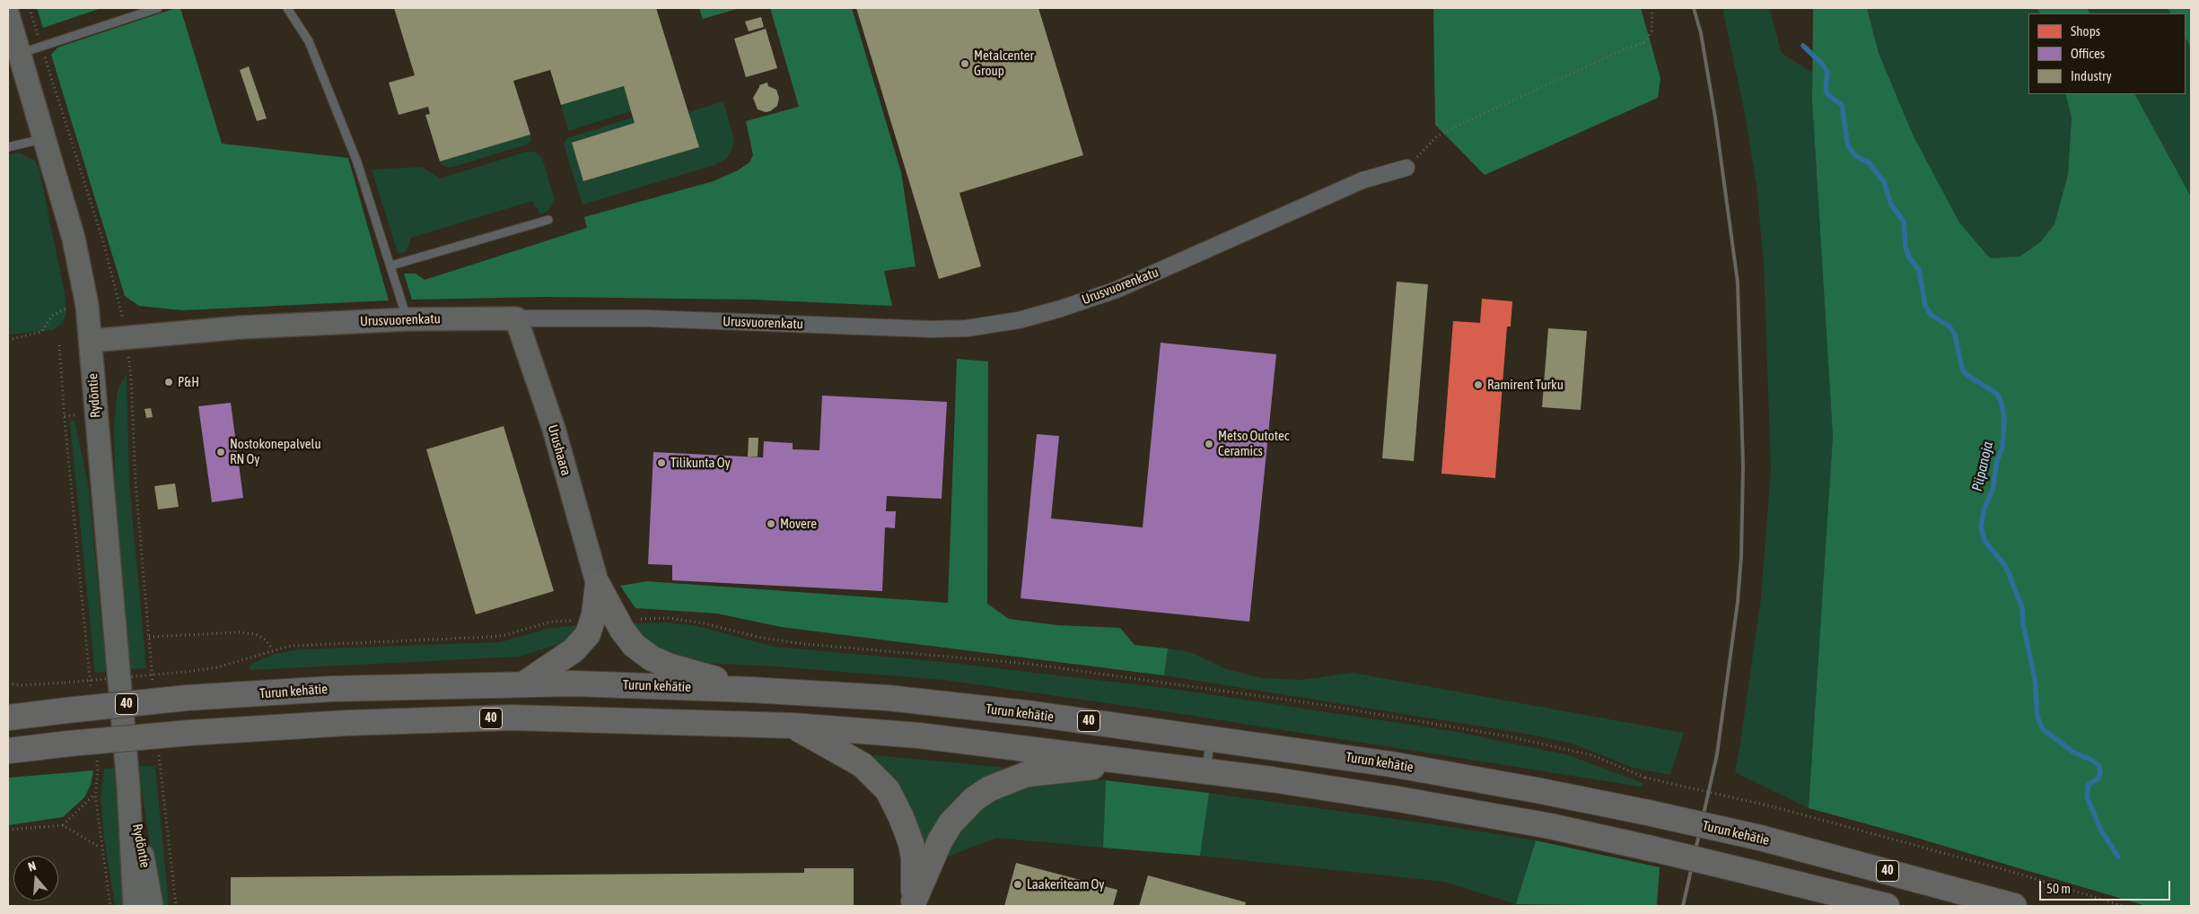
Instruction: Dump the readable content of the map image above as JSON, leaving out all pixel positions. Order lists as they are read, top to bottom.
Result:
{
  "streets": {
    "highway": ["Turun kehätie", "40"],
    "street": ["Urusvuorenkatu", "Rydöntie", "Urushaara"]
  },
  "crossings": [
    ["Urusvuorenkatu", "Rydöntie"],
    ["Urusvuorenkatu", "Urushaara"]
  ],
  "water": ["Piipanoja"],
  "places": [
    "Metalcenter Group",
    "P&H",
    "Ramirent Turku",
    "Metso Outotec Ceramics",
    "Nostokonepalvelu RN Oy",
    "Tilikunta Oy",
    "Movere",
    "Laakeriteam Oy"
  ],
  "legend": ["Shops", "Offices", "Industry"],
  "scale_bar": "50 m",
  "north": "top"
}
